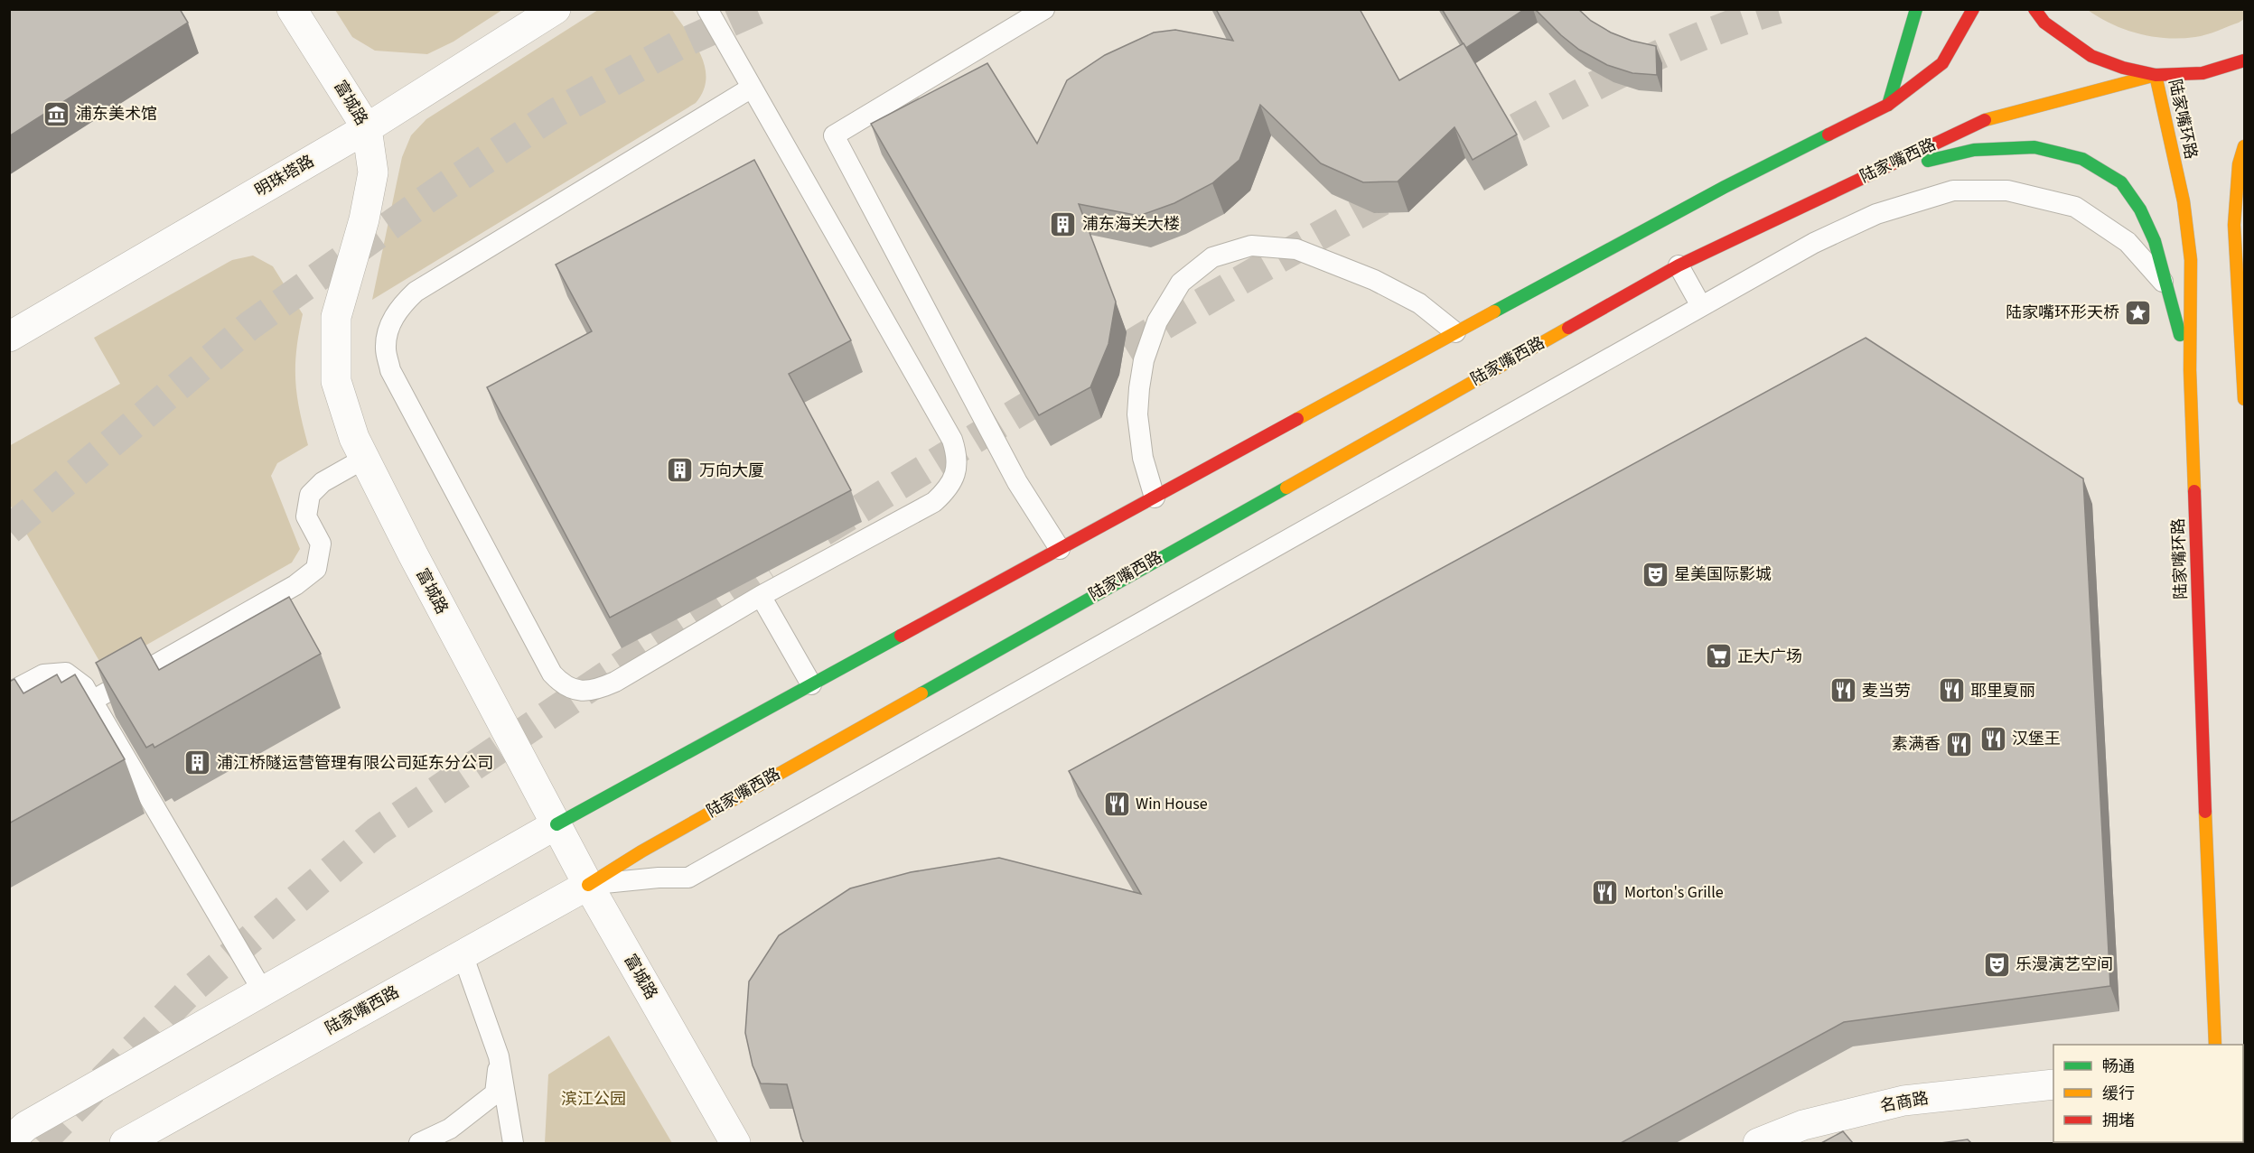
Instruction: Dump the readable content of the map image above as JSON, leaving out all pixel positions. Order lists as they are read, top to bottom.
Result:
{
  "streets": {
    "street": [
      "富城路",
      "陆家嘴环路",
      "陆家嘴西路",
      "明珠塔路",
      "名商路"
    ]
  },
  "crossings": [
    ["富城路", "陆家嘴西路"],
    ["富城路", "明珠塔路"],
    ["陆家嘴环路", "陆家嘴西路"]
  ],
  "parks": ["滨江公园"],
  "places": {
    "museum": ["浦东美术馆"],
    "building": ["浦东海关大楼", "万向大厦", "浦江桥隧运营管理有限公司延东分公司"],
    "place": ["陆家嘴环形天桥"],
    "theatre": ["星美国际影城", "乐漫演艺空间"],
    "supermarket": ["正大广场"],
    "restaurant": [
      "麦当劳",
      "耶里夏丽",
      "汉堡王",
      "素满香",
      "Win House",
      "Morton's Grille"
    ]
  },
  "legend": ["畅通", "缓行", "拥堵"]
}
